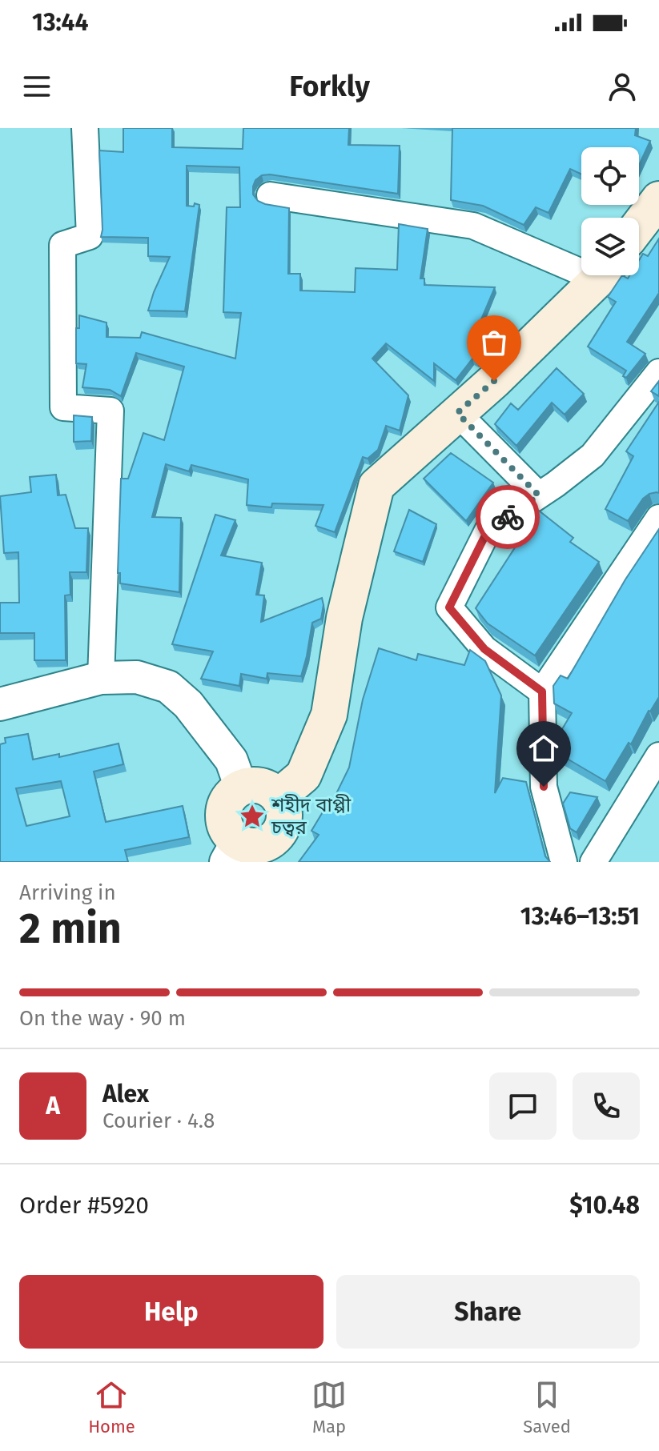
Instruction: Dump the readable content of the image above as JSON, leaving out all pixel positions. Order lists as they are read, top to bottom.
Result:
{
  "places": {
    "place": ["শহীদ বাপ্পী চত্বর"]
  },
  "page": {
    "status": "13:44",
    "header": "Forkly",
    "heading": ["2 min", "Arriving in", "13:46–13:51"],
    "panel": [
      "Alex",
      "Courier · 4.8",
      "Order #5920",
      "$10.48"
    ],
    "bar": "On the way · 90 m",
    "round": "A",
    "buttons": ["Help", "Share"],
    "tabs": ["Home", "Map", "Saved"]
  }
}
